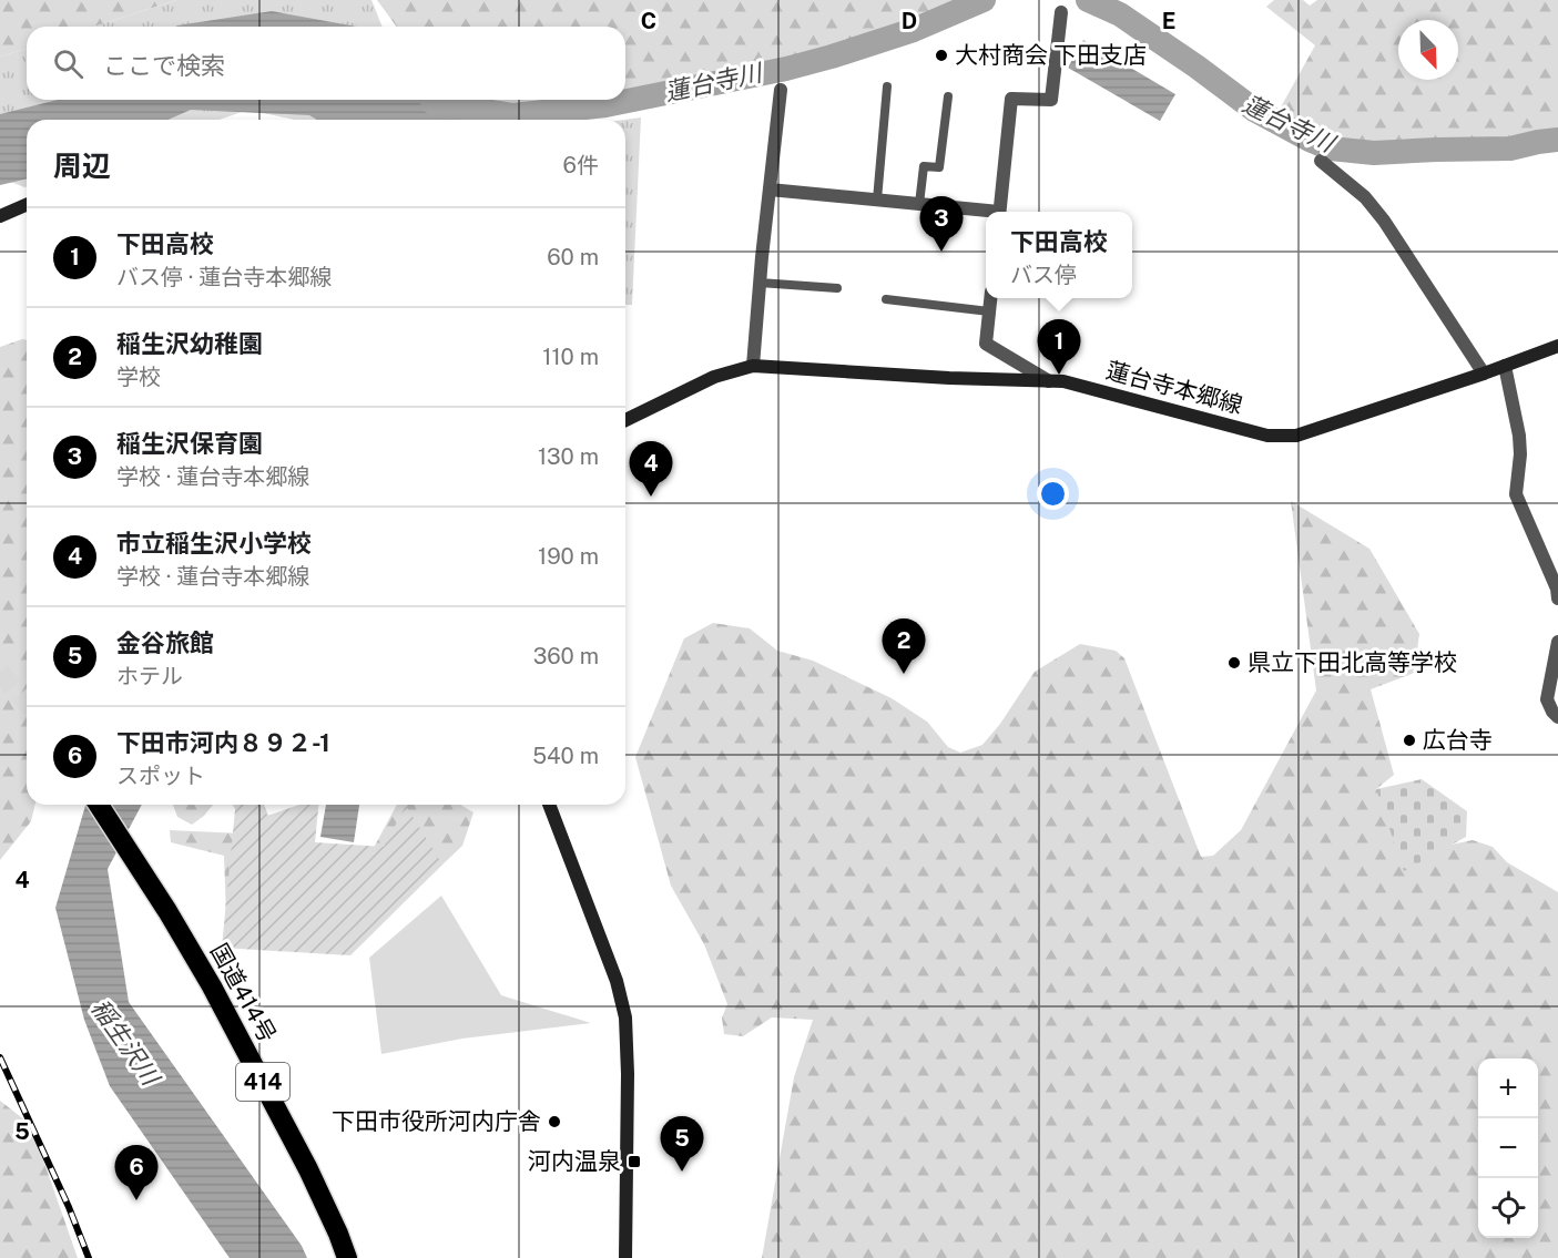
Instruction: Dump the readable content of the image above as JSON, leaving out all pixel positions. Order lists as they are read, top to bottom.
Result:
{
  "streets": {
    "highway": ["国道414号", "414"],
    "main road": ["蓮台寺本郷線"]
  },
  "water": ["蓮台寺川", "稲生沢川"],
  "places": {
    "other": [
      "大村商会 下田支店",
      "県立下田北高等学校",
      "広台寺",
      "下田市役所河内庁舎"
    ],
    "transit": ["河内温泉"]
  },
  "north": "bottom right",
  "page": {
    "search": "ここで検索",
    "heading": ["周辺", "6件"],
    "pins": [
      "3",
      "1",
      "4",
      "2",
      "5",
      "6"
    ],
    "list": [
      {
        "mark": "1",
        "name": "下田高校",
        "note": "バス停 · 蓮台寺本郷線",
        "value": "60 m"
      },
      {
        "mark": "2",
        "name": "稲生沢幼稚園",
        "note": "学校",
        "value": "110 m"
      },
      {
        "mark": "3",
        "name": "稲生沢保育園",
        "note": "学校 · 蓮台寺本郷線",
        "value": "130 m"
      },
      {
        "mark": "4",
        "name": "市立稲生沢小学校",
        "note": "学校 · 蓮台寺本郷線",
        "value": "190 m"
      },
      {
        "mark": "5",
        "name": "金谷旅館",
        "note": "ホテル",
        "value": "360 m"
      },
      {
        "mark": "6",
        "name": "下田市河内８９２-1",
        "note": "スポット",
        "value": "540 m"
      }
    ],
    "popup": ["下田高校", "バス停"],
    "map_buttons": ["+", "−"]
  },
  "grid": {
    "columns": ["C", "D", "E"],
    "rows": ["4", "5"]
  }
}
